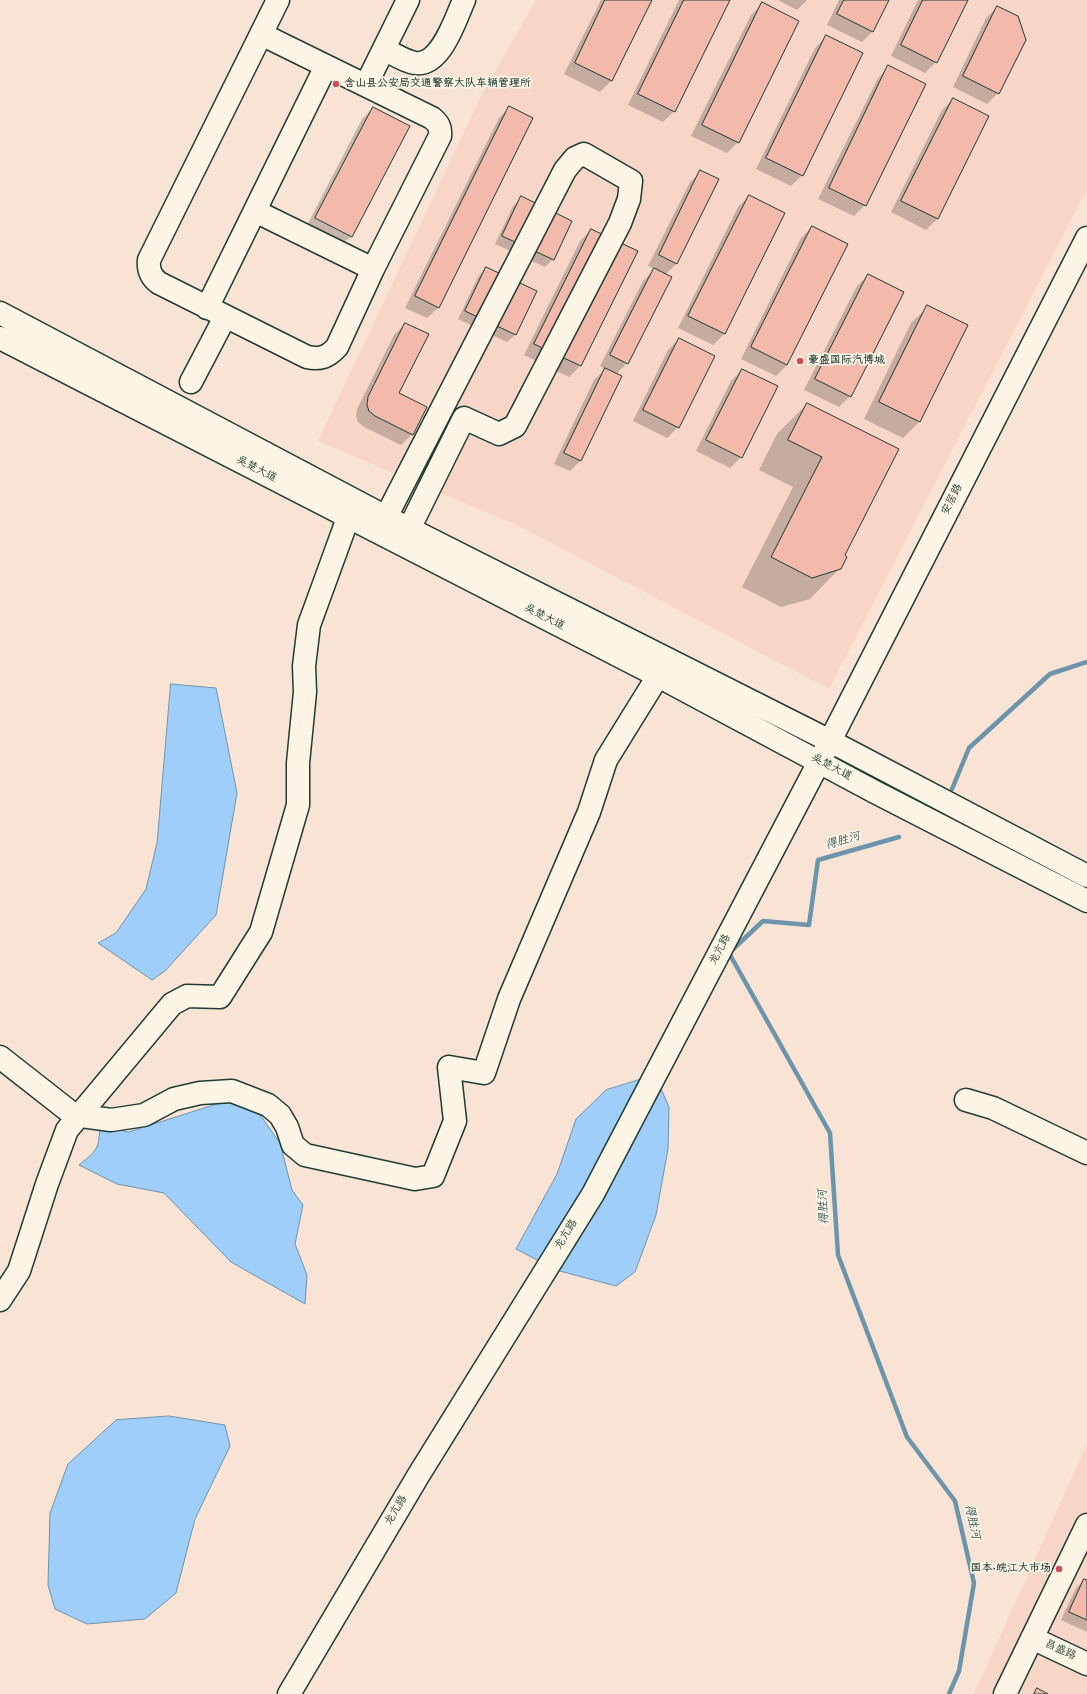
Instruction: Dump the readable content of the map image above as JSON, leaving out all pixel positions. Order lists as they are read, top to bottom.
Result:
{
  "streets": {
    "main road": [
      "吴楚大道",
      "安居路",
      "龙亢路",
      "昌盛路"
    ]
  },
  "crossings": [
    ["吴楚大道", "安居路"],
    ["吴楚大道", "龙亢路"],
    ["安居路", "龙亢路"]
  ],
  "water": ["得胜河"],
  "places": ["含山县公安局交通警察大队车辆管理所", "豪盛国际汽博城", "国本·皖江大市场"]
}
